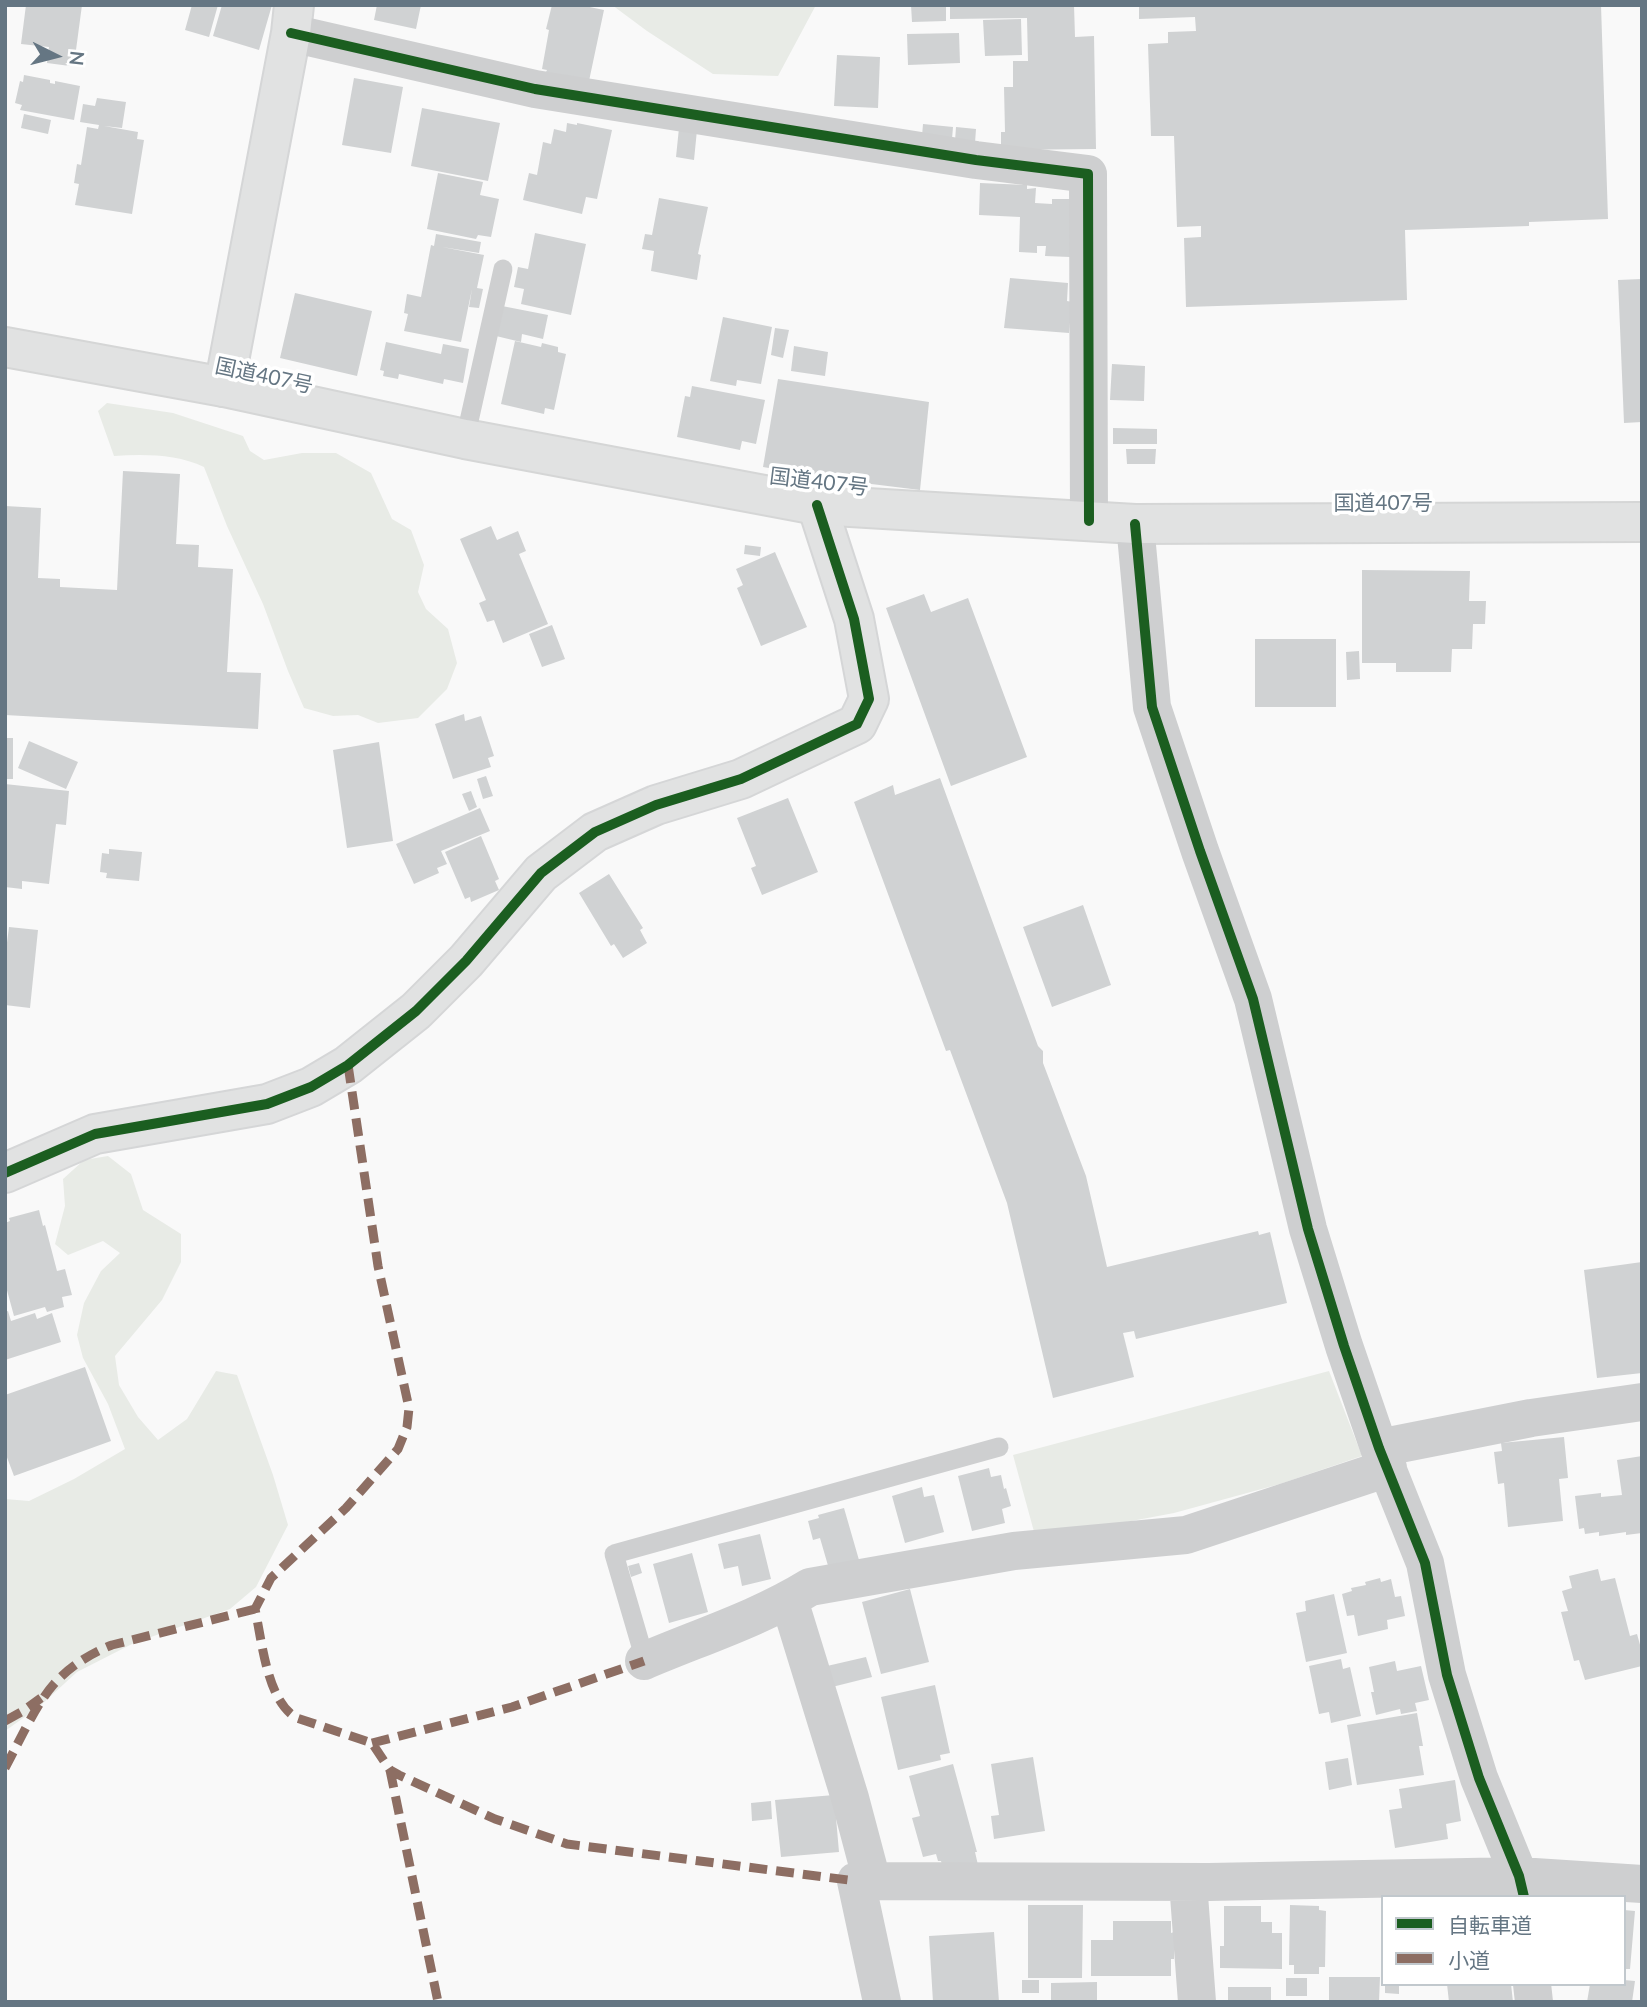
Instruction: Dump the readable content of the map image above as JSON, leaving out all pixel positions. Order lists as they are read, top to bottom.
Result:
{
  "streets": {
    "main road": ["国道407号"]
  },
  "legend": ["自転車道", "小道"],
  "north": "right"
}
